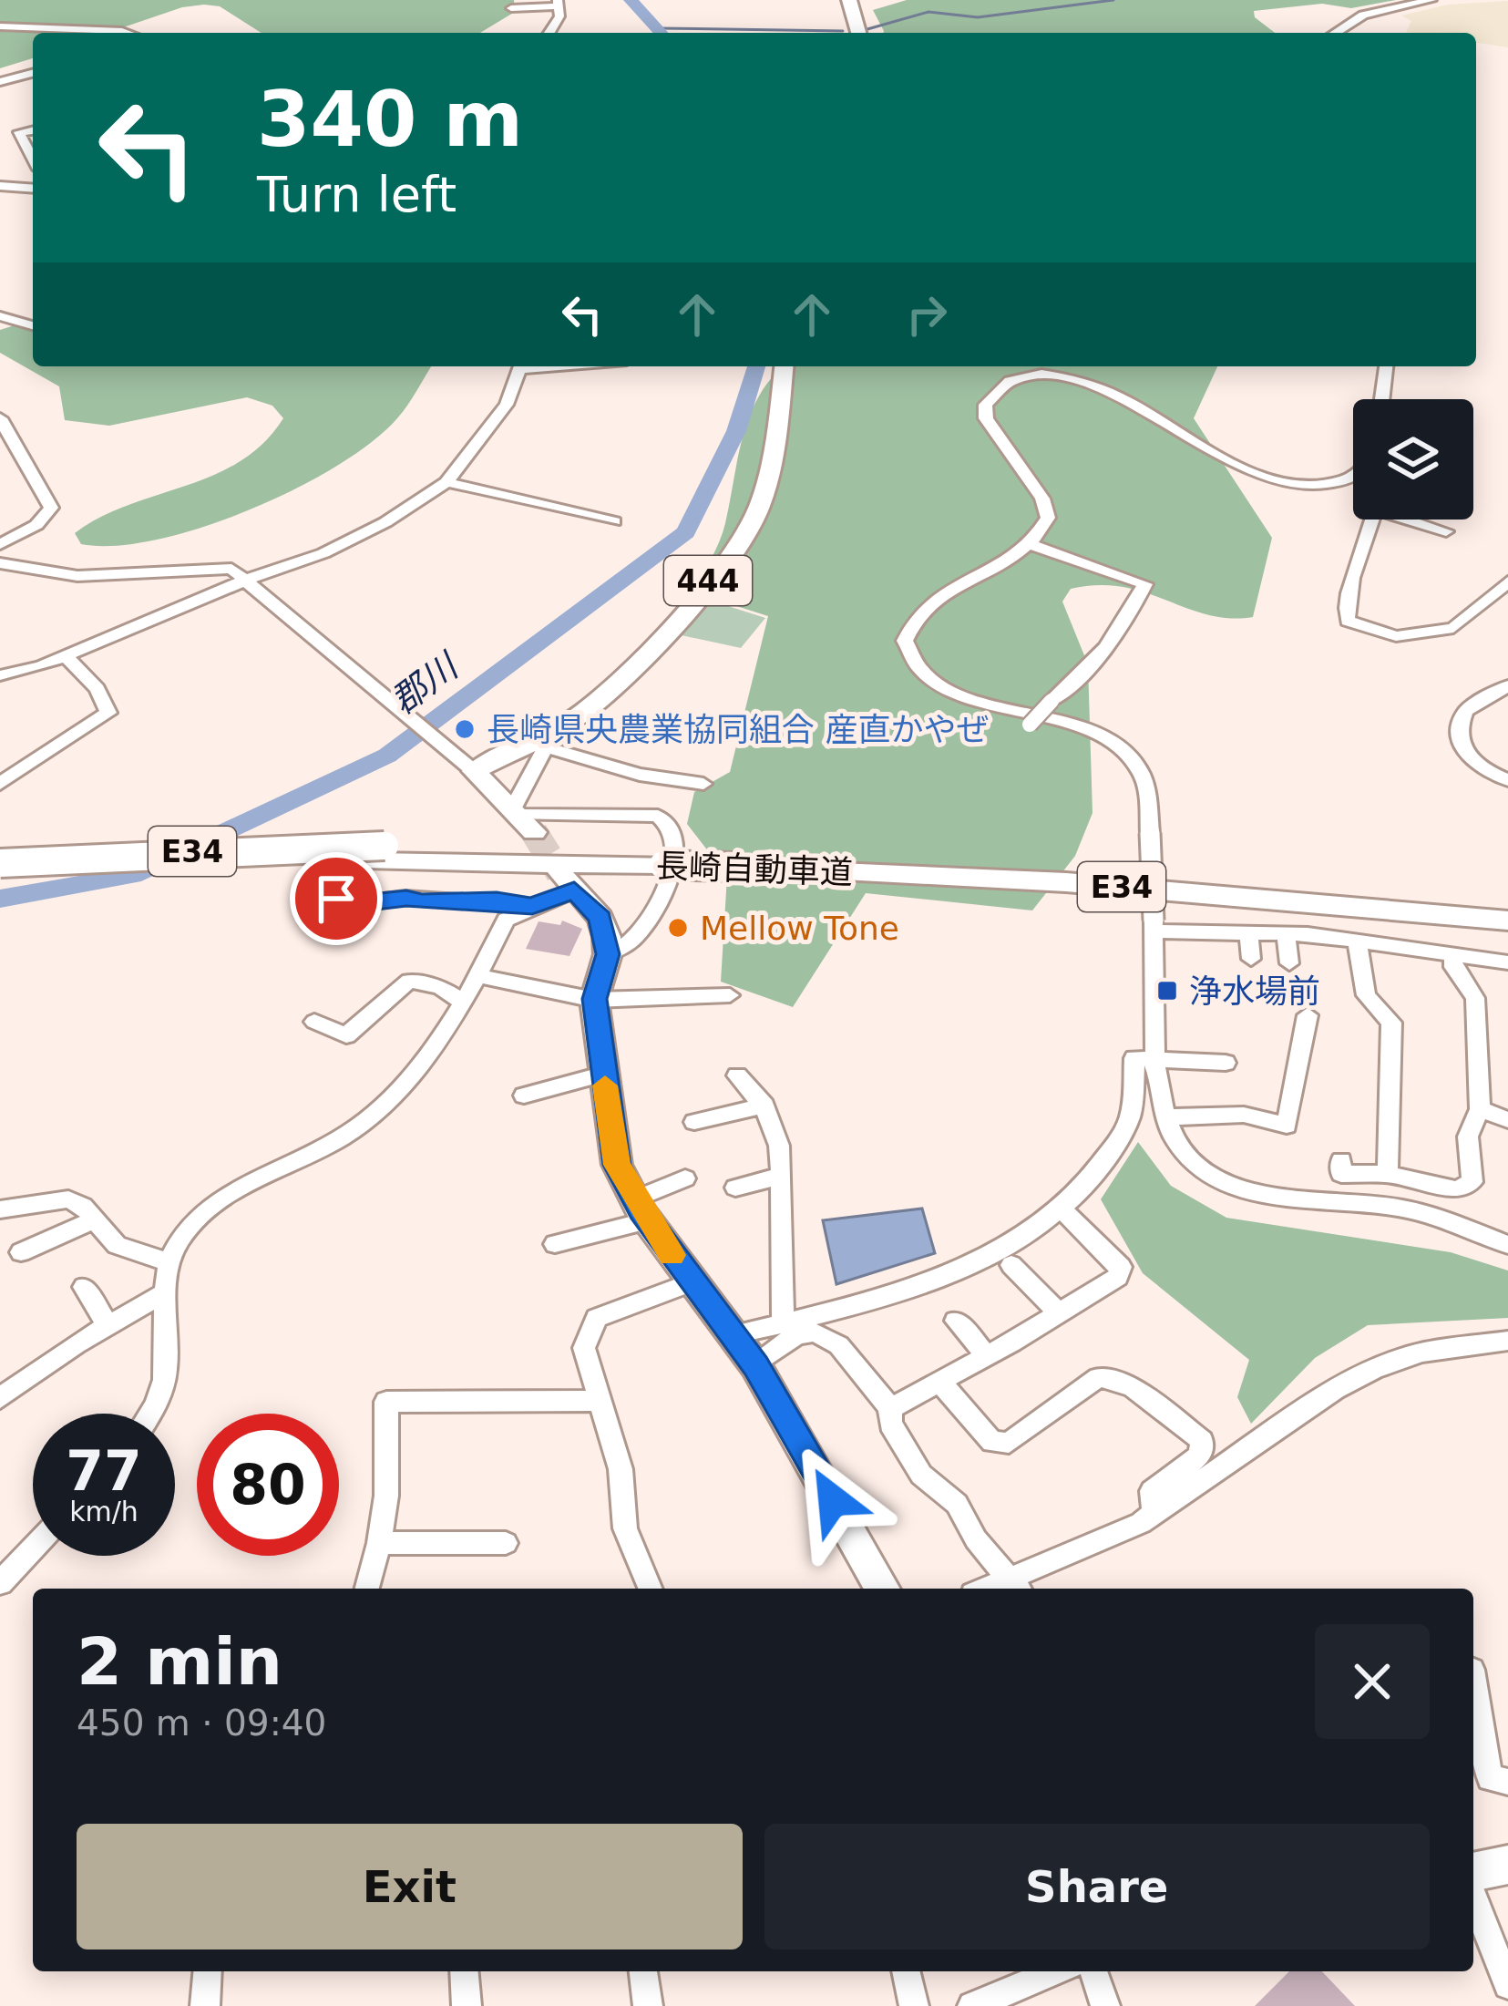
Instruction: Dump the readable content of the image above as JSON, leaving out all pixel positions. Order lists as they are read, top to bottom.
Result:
{
  "streets": {
    "highway": ["444", "E34", "長崎自動車道"]
  },
  "water": ["郡川"],
  "places": {
    "other": ["長崎県央農業協同組合 産直かやぜ", "Mellow Tone"],
    "transit": ["浄水場前"]
  },
  "page": {
    "turn": ["340 m", "Turn left"],
    "speed": "77 km/h",
    "limit": "80",
    "heading": ["2 min", "450 m · 09:40"],
    "buttons": ["Exit", "Share"]
  }
}
